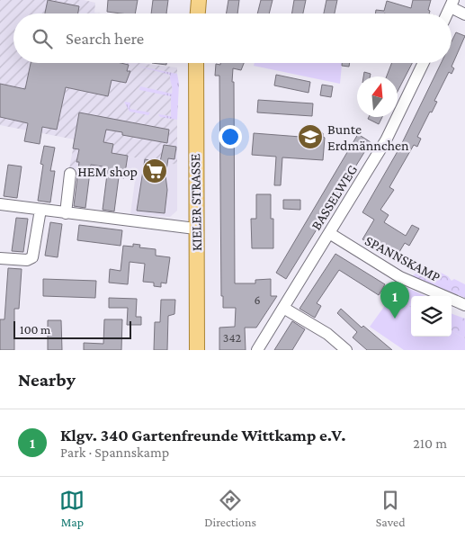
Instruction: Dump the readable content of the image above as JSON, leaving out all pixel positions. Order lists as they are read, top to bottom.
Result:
{
  "streets": {
    "main road": ["KIELER STRASSE"],
    "street": ["BASSELWEG", "SPANNSKAMP"]
  },
  "crossings": [
    ["BASSELWEG", "SPANNSKAMP"]
  ],
  "places": {
    "school or university": ["Bunte Erdmännchen"],
    "supermarket": ["HEM shop"]
  },
  "house_numbers": ["6", "342"],
  "scale_bar": "100 m",
  "north": "top",
  "page": {
    "search": "Search here",
    "pins": "1",
    "scale": "100 m",
    "heading": "Nearby",
    "list": [
      {
        "mark": "1",
        "name": "Klgv. 340 Gartenfreunde Wittkamp e.V.",
        "note": "Park · Spannskamp",
        "value": "210 m"
      }
    ],
    "nav": ["Map", "Directions", "Saved"]
  }
}
